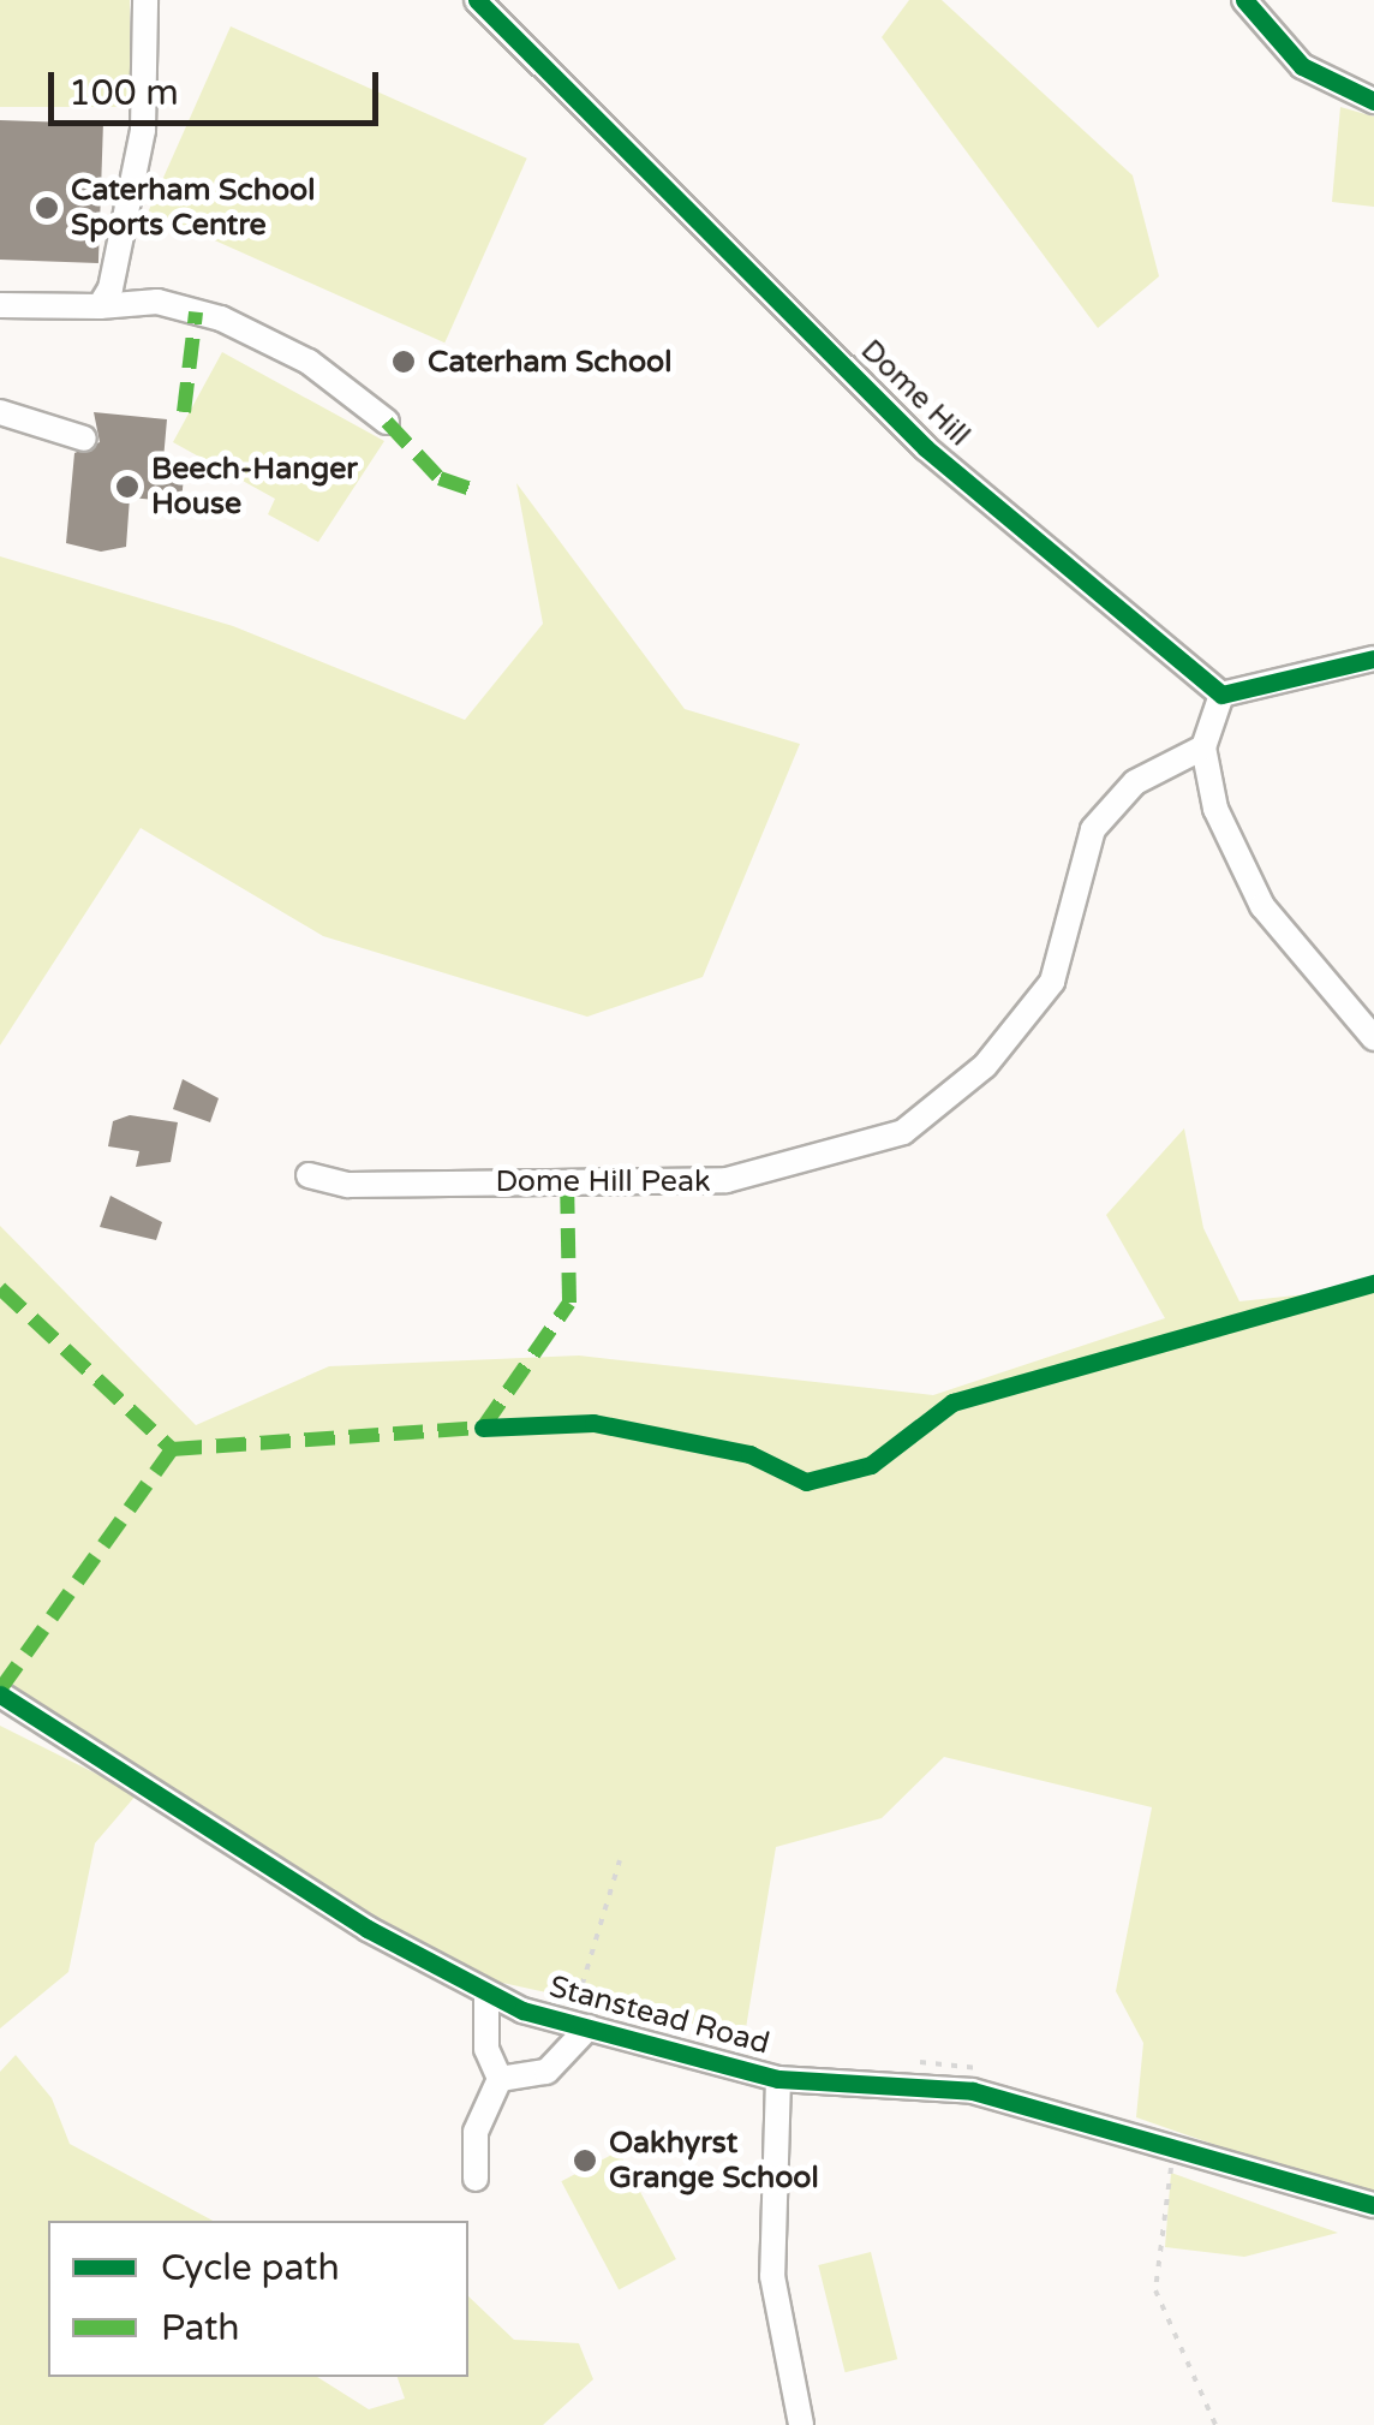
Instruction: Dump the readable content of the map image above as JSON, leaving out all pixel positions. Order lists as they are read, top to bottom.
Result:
{
  "streets": {
    "street": ["Dome Hill", "Dome Hill Peak", "Stanstead Road"]
  },
  "places": [
    "Caterham School Sports Centre",
    "Caterham School",
    "Beech-Hanger House",
    "Oakhyrst Grange School"
  ],
  "legend": ["Cycle path", "Path"],
  "scale_bar": "100 m"
}
